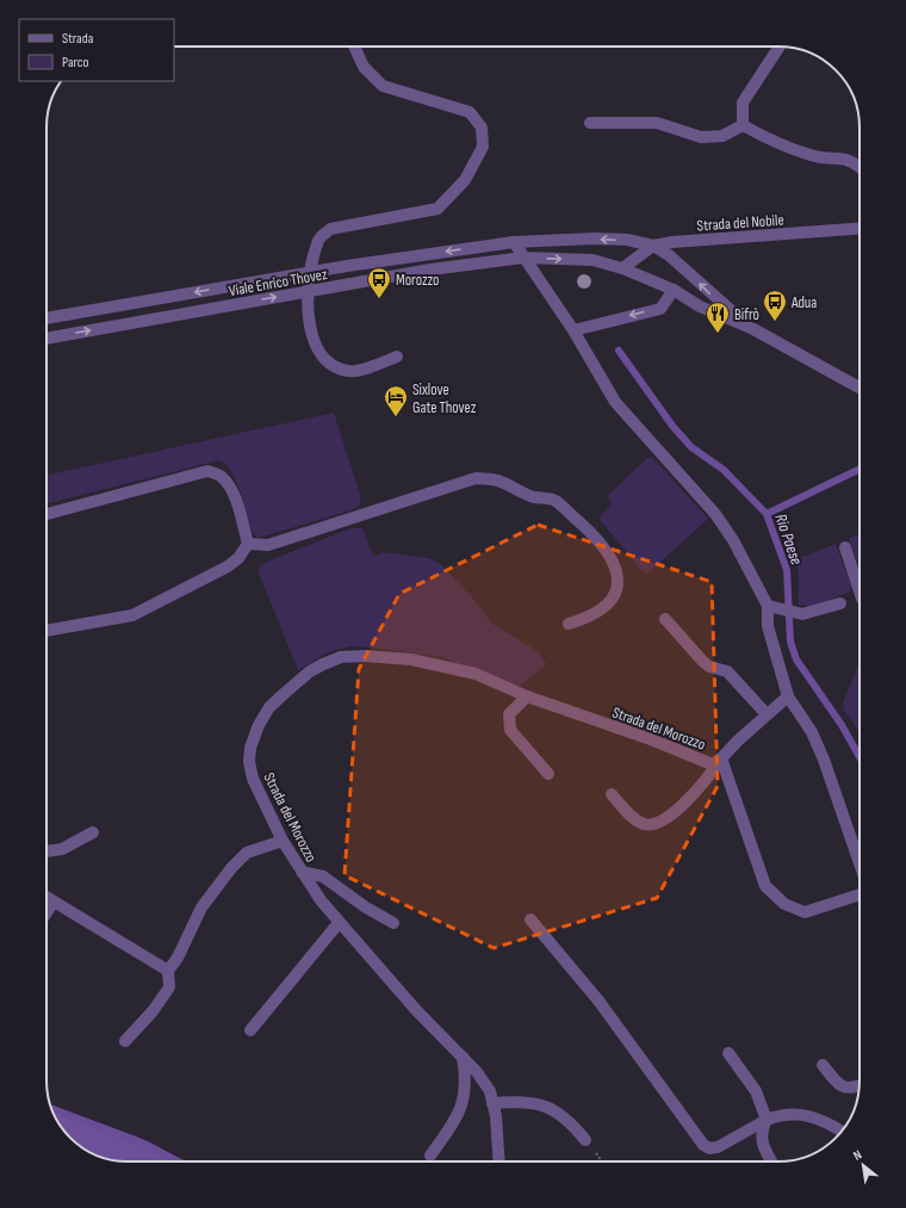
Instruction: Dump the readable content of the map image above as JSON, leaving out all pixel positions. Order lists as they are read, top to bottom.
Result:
{
  "streets": {
    "street": ["Strada del Nobile", "Viale Enrico Thovez", "Strada del Morozzo"]
  },
  "crossings": [
    ["Strada del Nobile", "Viale Enrico Thovez"]
  ],
  "water": ["Rio Paese"],
  "places": {
    "bus stop": ["Morozzo", "Adua"],
    "restaurant": ["Bifrò"],
    "hotel": ["Sixlove Gate Thovez"]
  },
  "legend": ["Strada", "Parco"],
  "north": "top left"
}
